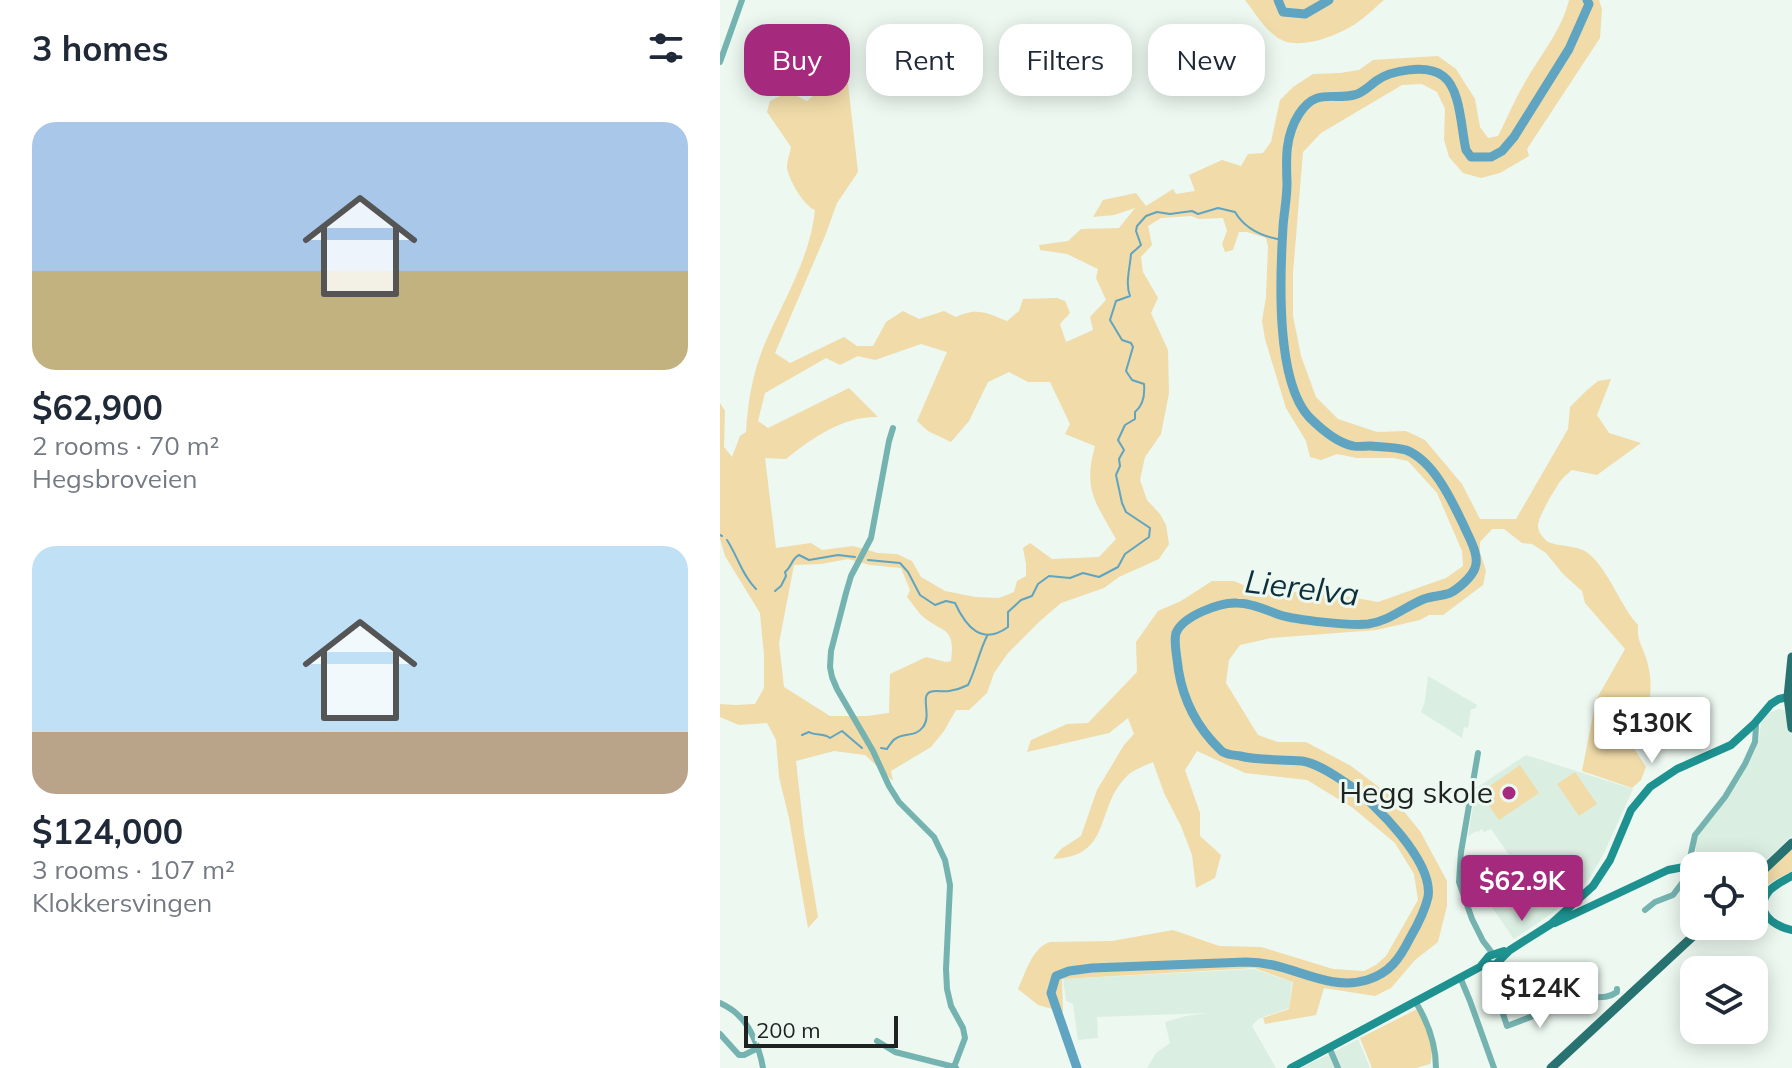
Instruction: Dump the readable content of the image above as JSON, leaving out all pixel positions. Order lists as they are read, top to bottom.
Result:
{
  "water": ["Lierelva"],
  "places": ["Hegg skole"],
  "scale_bar": "200 m",
  "page": {
    "heading": "3 homes",
    "chip": [
      "Buy",
      "Rent",
      "Filters",
      "New"
    ],
    "list": [
      {
        "name": "$62,900",
        "note": "2 rooms · 70 m² · Hegsbroveien"
      },
      {
        "name": "$124,000",
        "note": "3 rooms · 107 m² · Klokkersvingen"
      }
    ],
    "price": ["$130K", "$62.9K", "$124K"],
    "scale": "200 m"
  }
}
